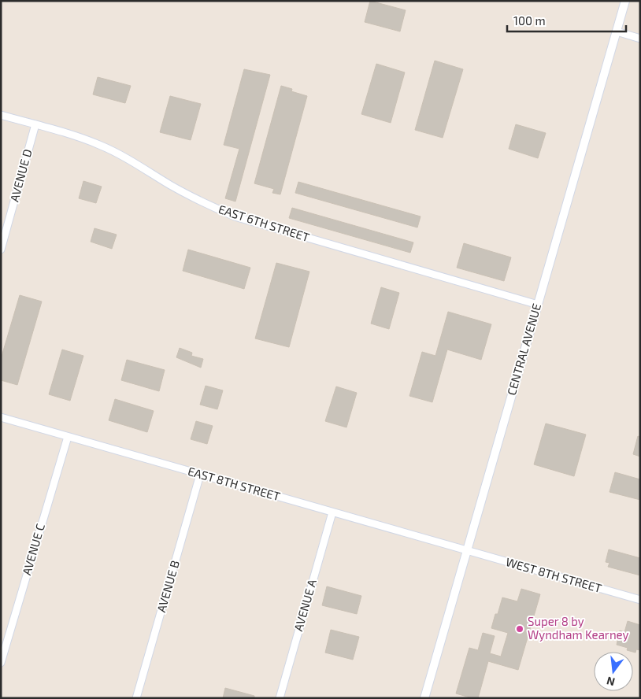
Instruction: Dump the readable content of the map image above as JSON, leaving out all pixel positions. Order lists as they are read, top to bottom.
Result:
{
  "streets": {
    "street": [
      "AVENUE D",
      "EAST 6TH STREET",
      "CENTRAL AVENUE",
      "EAST 8TH STREET",
      "AVENUE C",
      "WEST 8TH STREET",
      "AVENUE B",
      "AVENUE A"
    ]
  },
  "crossings": [
    ["AVENUE D", "EAST 6TH STREET"],
    ["EAST 6TH STREET", "CENTRAL AVENUE"],
    ["CENTRAL AVENUE", "EAST 8TH STREET"],
    ["CENTRAL AVENUE", "WEST 8TH STREET"],
    ["EAST 8TH STREET", "AVENUE C"],
    ["EAST 8TH STREET", "WEST 8TH STREET"],
    ["EAST 8TH STREET", "AVENUE B"],
    ["EAST 8TH STREET", "AVENUE A"]
  ],
  "places": ["Super 8 by Wyndham Kearney"],
  "scale_bar": "100 m",
  "north": "bottom"
}
